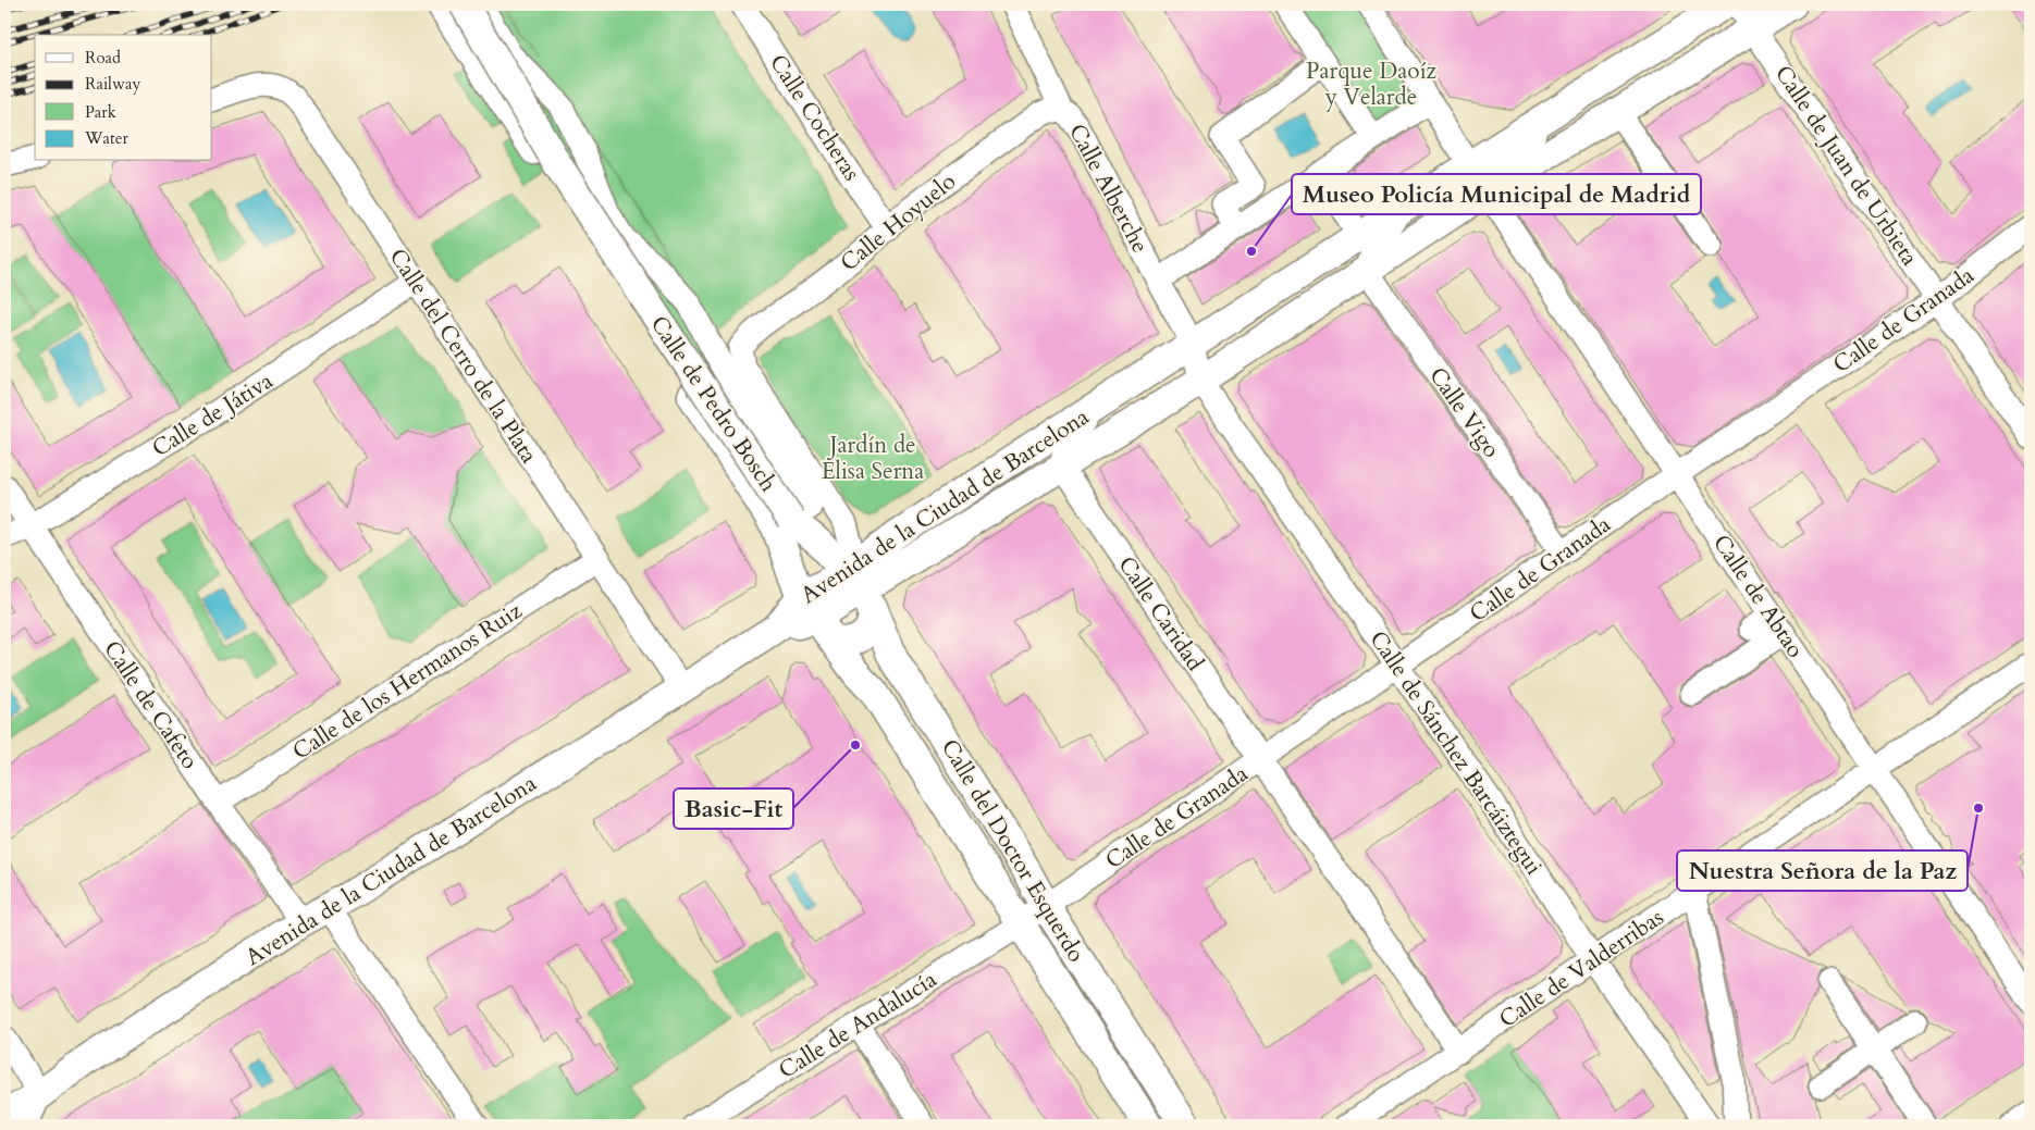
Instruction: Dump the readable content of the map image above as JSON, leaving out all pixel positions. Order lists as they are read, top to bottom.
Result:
{
  "streets": {
    "main road": ["Calle de Pedro Bosch", "Avenida de la Ciudad de Barcelona", "Calle del Doctor Esquerdo"],
    "street": [
      "Calle Cocheras",
      "Calle de Juan de Urbieta",
      "Calle Alberche",
      "Calle Hoyuelo",
      "Calle de Granada",
      "Calle del Cerro de la Plata",
      "Calle Vigo",
      "Calle de Játiva",
      "Calle de Abtao",
      "Calle Caridad",
      "Calle de los Hermanos Ruiz",
      "Calle de Cafeto",
      "Calle de Sánchez Barcáiztegui",
      "Calle de Valderribas",
      "Calle de Andalucía"
    ]
  },
  "crossings": [
    ["Calle Cocheras", "Calle Hoyuelo"],
    ["Calle de Juan de Urbieta", "Calle de Granada"],
    ["Calle de Juan de Urbieta", "Avenida de la Ciudad de Barcelona"],
    ["Calle Alberche", "Calle Hoyuelo"],
    ["Calle Alberche", "Avenida de la Ciudad de Barcelona"],
    ["Calle Hoyuelo", "Calle de Pedro Bosch"],
    ["Calle de Granada", "Calle Vigo"],
    ["Calle de Granada", "Calle de Abtao"],
    ["Calle de Granada", "Calle Caridad"],
    ["Calle de Granada", "Calle de Sánchez Barcáiztegui"],
    ["Calle de Granada", "Calle del Doctor Esquerdo"],
    ["Calle de Granada", "Calle de Andalucía"],
    ["Calle del Cerro de la Plata", "Calle de Játiva"],
    ["Calle del Cerro de la Plata", "Avenida de la Ciudad de Barcelona"],
    ["Calle del Cerro de la Plata", "Calle de los Hermanos Ruiz"],
    ["Calle de Pedro Bosch", "Avenida de la Ciudad de Barcelona"],
    ["Calle de Pedro Bosch", "Calle del Doctor Esquerdo"],
    ["Calle Vigo", "Avenida de la Ciudad de Barcelona"],
    ["Calle de Játiva", "Calle de Cafeto"],
    ["Avenida de la Ciudad de Barcelona", "Calle de Abtao"],
    ["Avenida de la Ciudad de Barcelona", "Calle Caridad"],
    ["Avenida de la Ciudad de Barcelona", "Calle de Cafeto"],
    ["Avenida de la Ciudad de Barcelona", "Calle de Sánchez Barcáiztegui"],
    ["Avenida de la Ciudad de Barcelona", "Calle del Doctor Esquerdo"],
    ["Calle de Abtao", "Calle de Valderribas"],
    ["Calle Caridad", "Calle de Valderribas"],
    ["Calle de los Hermanos Ruiz", "Calle de Cafeto"],
    ["Calle de Sánchez Barcáiztegui", "Calle de Valderribas"],
    ["Calle del Doctor Esquerdo", "Calle de Andalucía"]
  ],
  "parks": ["Parque Daoíz y Velarde", "Jardín de Elisa Serna"],
  "places": ["Museo Policía Municipal de Madrid", "Basic-Fit", "Nuestra Señora de la Paz"],
  "legend": [
    "Road",
    "Railway",
    "Park",
    "Water"
  ]
}
